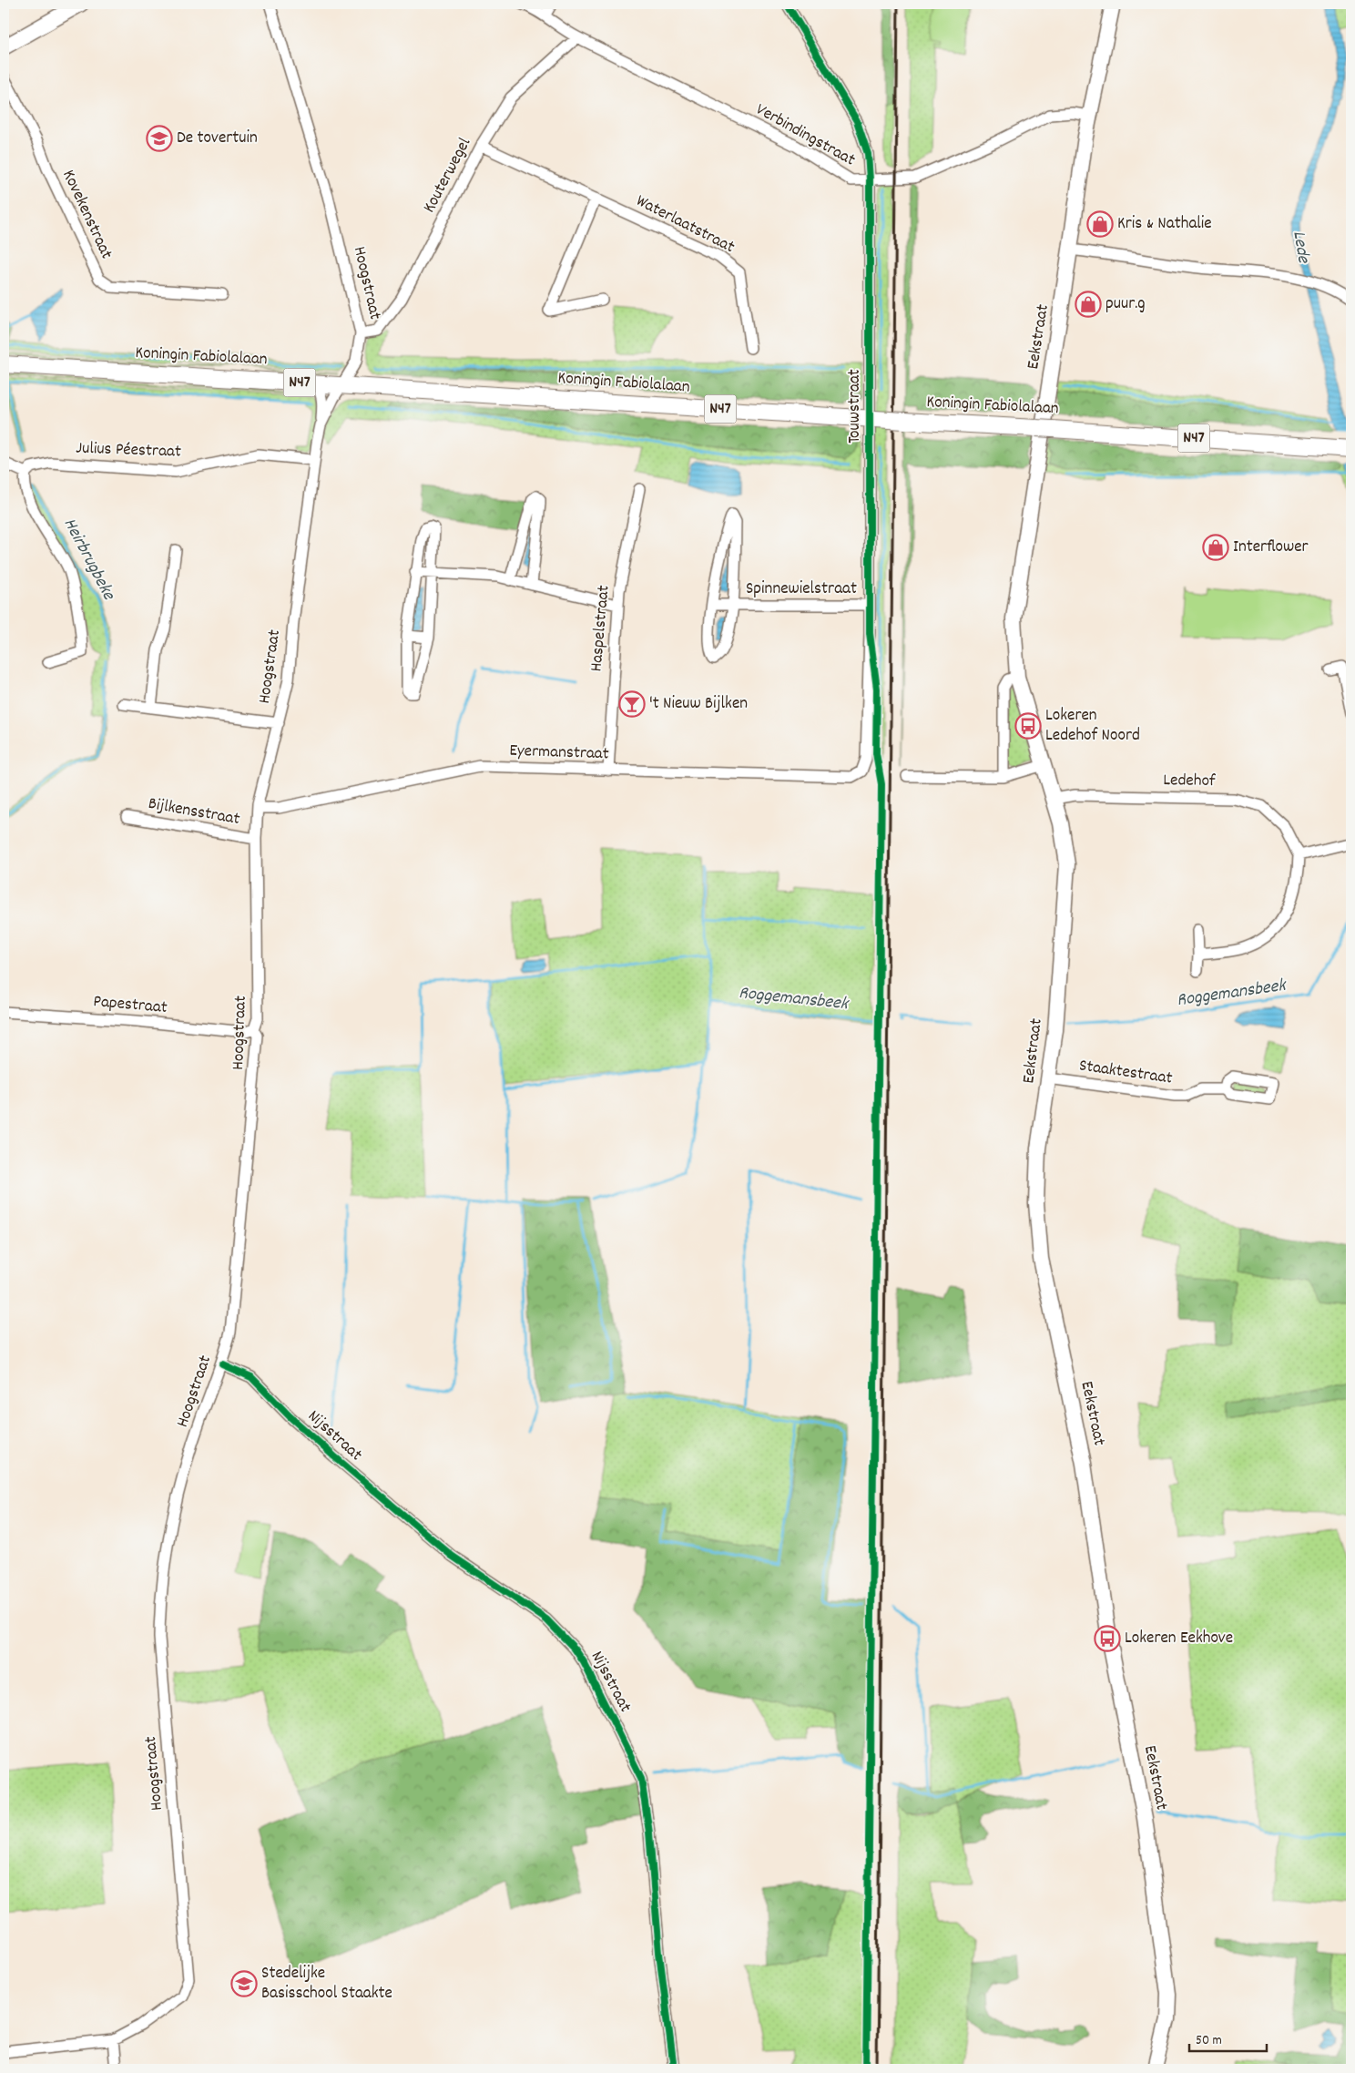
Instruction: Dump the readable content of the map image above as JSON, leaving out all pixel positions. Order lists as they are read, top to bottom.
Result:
{
  "streets": {
    "main road": ["Koningin Fabiolalaan", "N47"],
    "street": [
      "Verbindingstraat",
      "Kouterwegel",
      "Kovekenstraat",
      "Waterlaatstraat",
      "Hoogstraat",
      "Eekstraat",
      "Touwstraat",
      "Julius Péestraat",
      "Spinnewielstraat",
      "Haspelstraat",
      "Eyermanstraat",
      "Ledehof",
      "Bijlkensstraat",
      "Papestraat",
      "Staaktestraat",
      "Nijsstraat"
    ]
  },
  "crossings": [
    ["Verbindingstraat", "Kouterwegel"],
    ["Verbindingstraat", "Eekstraat"],
    ["Verbindingstraat", "Touwstraat"],
    ["Kouterwegel", "Waterlaatstraat"],
    ["Kouterwegel", "Hoogstraat"],
    ["Hoogstraat", "Koningin Fabiolalaan"],
    ["Hoogstraat", "Julius Péestraat"],
    ["Hoogstraat", "Eyermanstraat"],
    ["Hoogstraat", "Bijlkensstraat"],
    ["Hoogstraat", "Papestraat"],
    ["Hoogstraat", "Nijsstraat"],
    ["Eekstraat", "Ledehof"],
    ["Eekstraat", "Staaktestraat"],
    ["Touwstraat", "Spinnewielstraat"],
    ["Touwstraat", "Eyermanstraat"],
    ["Haspelstraat", "Eyermanstraat"]
  ],
  "water": ["Lede", "Heirbrugbeke", "Roggemansbeek"],
  "places": {
    "school or university": ["De tovertuin", "Stedelijke Basisschool Staakte"],
    "shop": ["Kris & Nathalie", "puur.g", "Interflower"],
    "bar": ["'t Nieuw Bijlken"],
    "bus stop": ["Lokeren Ledehof Noord", "Lokeren Eekhove"]
  },
  "scale_bar": "50 m"
}
